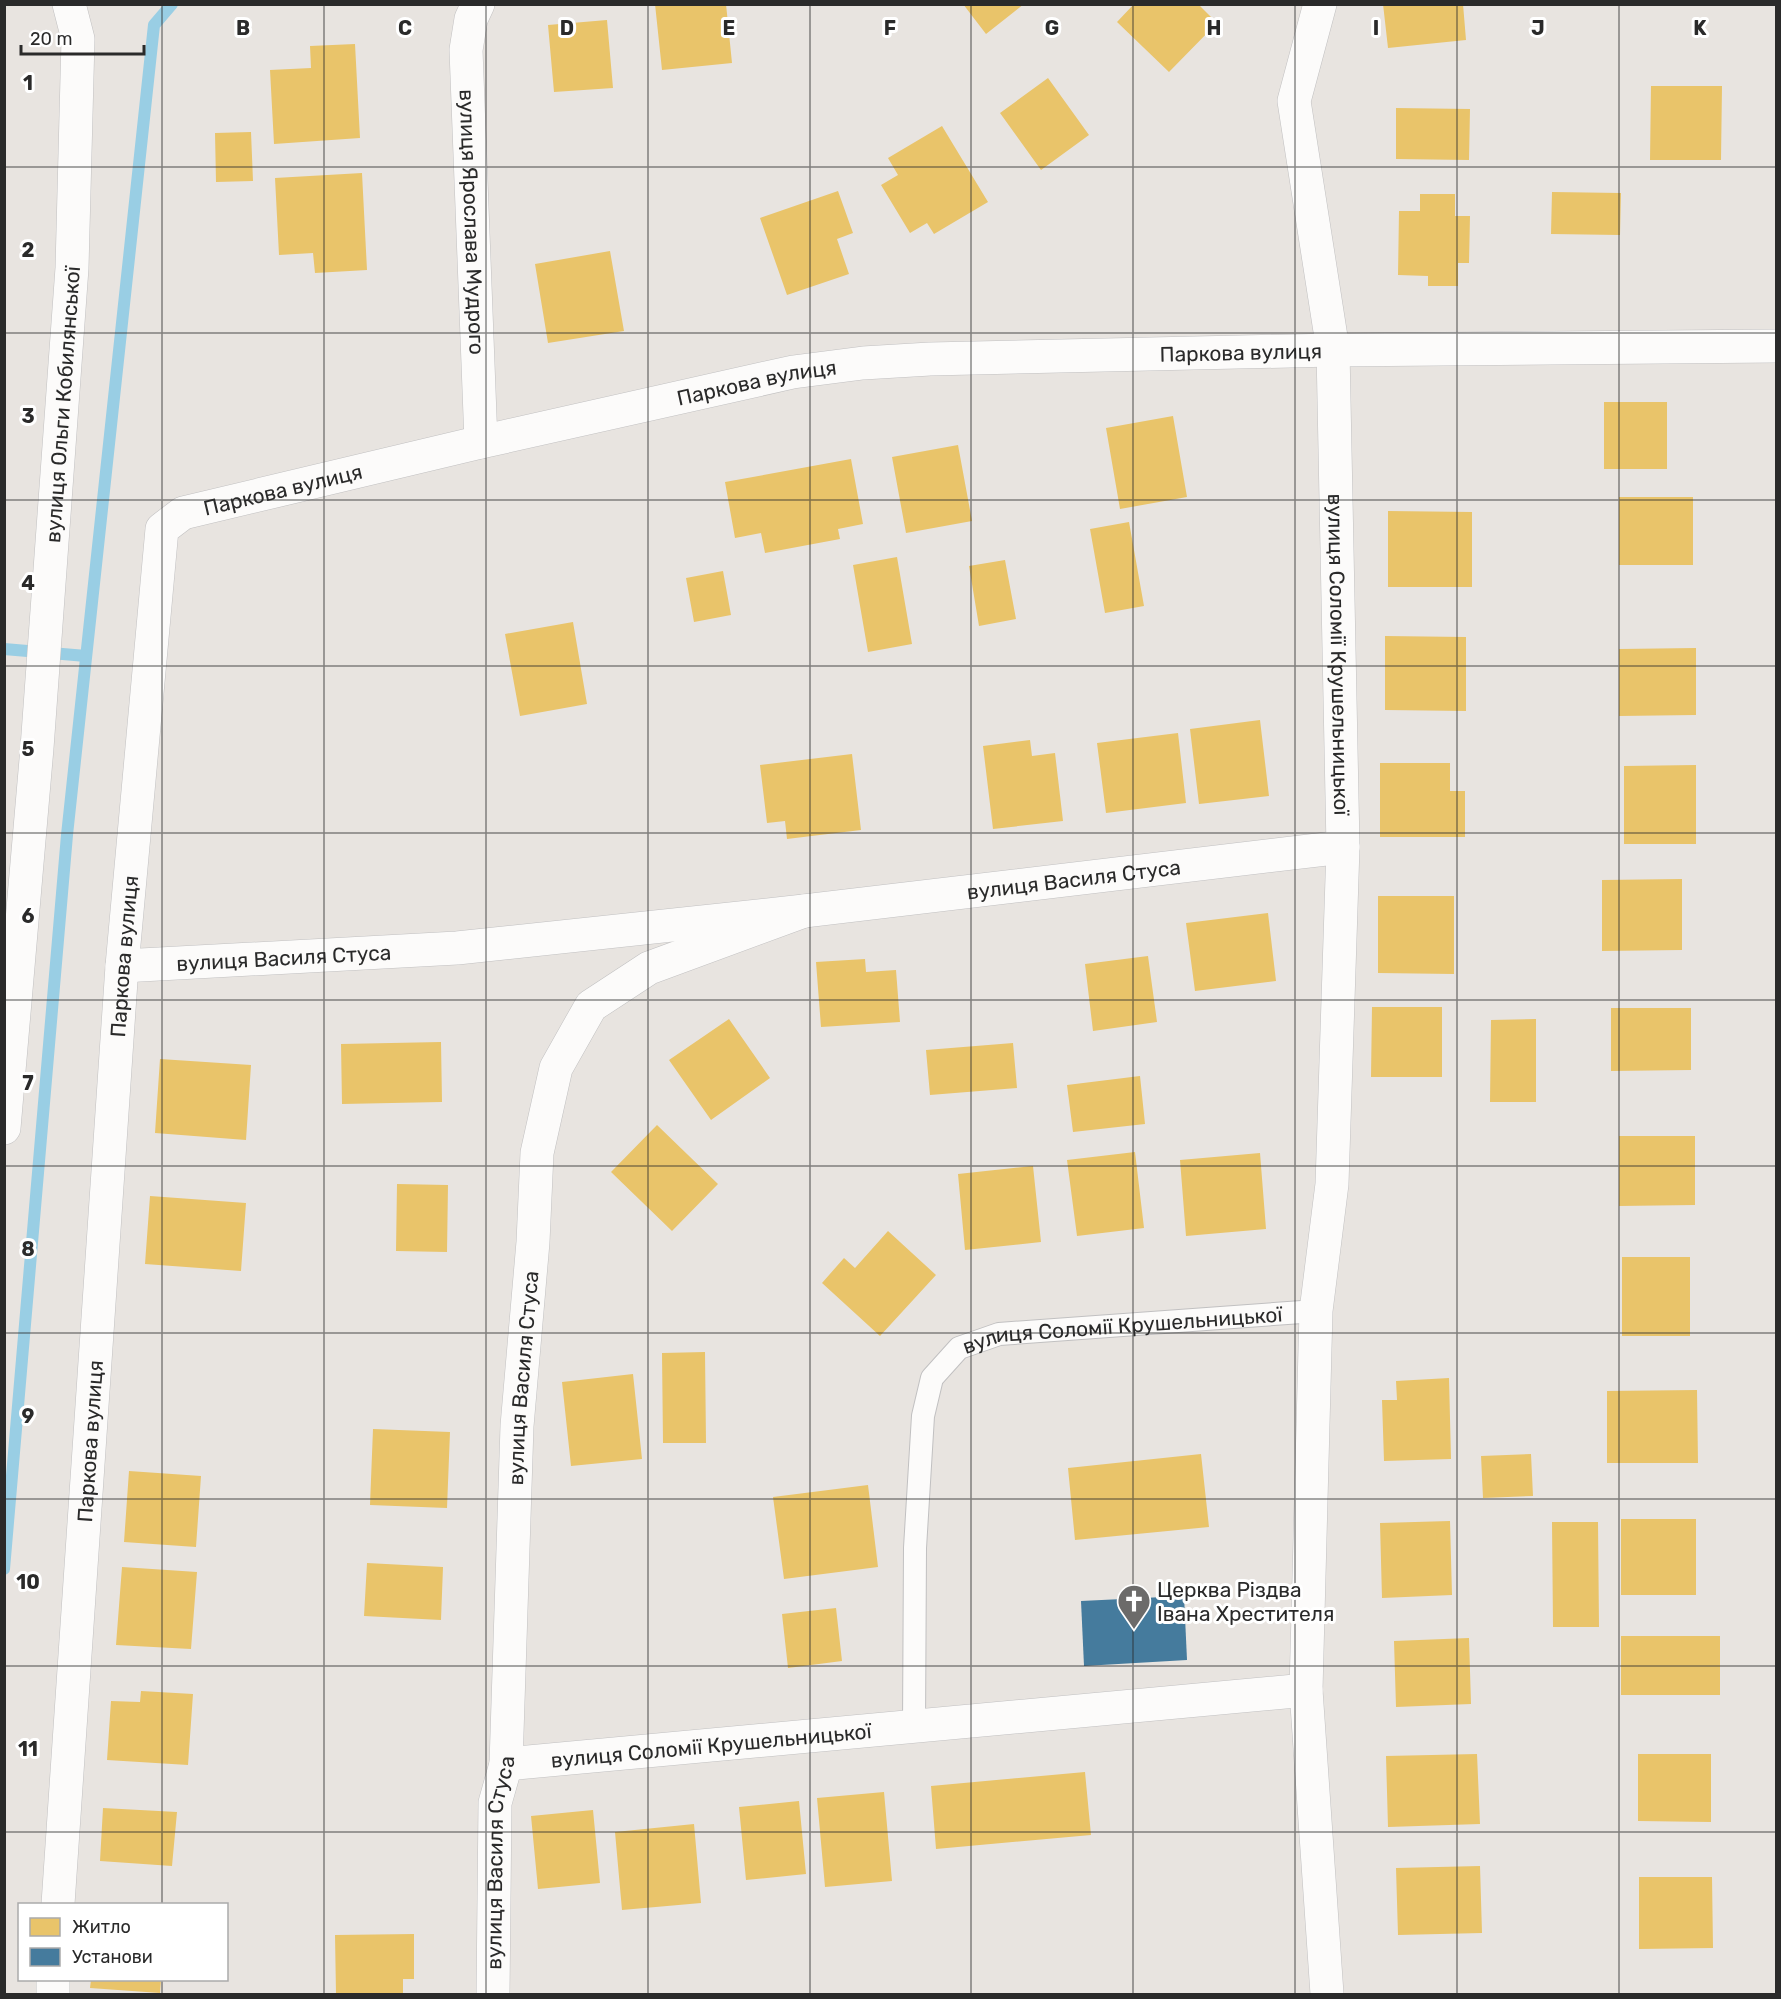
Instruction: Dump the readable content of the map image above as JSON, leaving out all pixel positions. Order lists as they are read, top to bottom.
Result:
{
  "streets": {
    "street": [
      "вулиця Ярослава Мудрого",
      "Паркова вулиця",
      "вулиця Ольги Кобилянської",
      "вулиця Соломії Крушельницької",
      "вулиця Василя Стуса"
    ]
  },
  "crossings": [
    ["вулиця Ярослава Мудрого", "Паркова вулиця"],
    ["Паркова вулиця", "вулиця Соломії Крушельницької"],
    ["Паркова вулиця", "вулиця Василя Стуса"],
    ["вулиця Соломії Крушельницької", "вулиця Василя Стуса"]
  ],
  "places": {
    "church": ["Церква Різдва Івана Хрестителя"]
  },
  "legend": ["Житло", "Установи"],
  "scale_bar": "20 m",
  "grid": {
    "columns": [
      "B",
      "C",
      "D",
      "E",
      "F",
      "G",
      "H",
      "I",
      "J",
      "K"
    ],
    "rows": [
      "1",
      "2",
      "3",
      "4",
      "5",
      "6",
      "7",
      "8",
      "9",
      "10",
      "11"
    ]
  }
}
